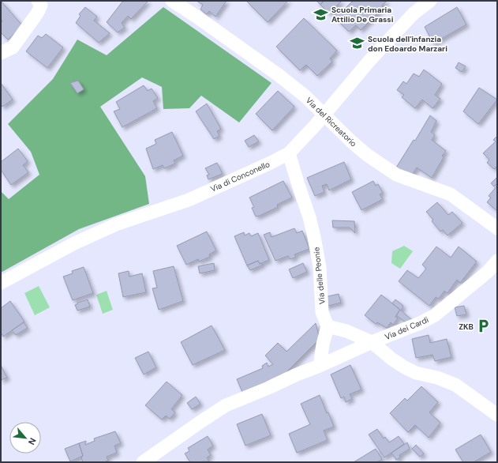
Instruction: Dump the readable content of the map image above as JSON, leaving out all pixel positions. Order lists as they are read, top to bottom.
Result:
{
  "streets": {
    "street": [
      "Via del Ricreatorio",
      "Via di Conconello",
      "Via delle Peonie",
      "Via dei Cardi"
    ]
  },
  "crossings": [
    ["Via del Ricreatorio", "Via di Conconello"],
    ["Via di Conconello", "Via delle Peonie"]
  ],
  "places": {
    "school or university": ["Scuola Primaria Attilio De Grassi", "Scuola dell'infanzia don Edoardo Marzari"],
    "parking": ["ZKB"]
  },
  "north": "bottom right"
}
